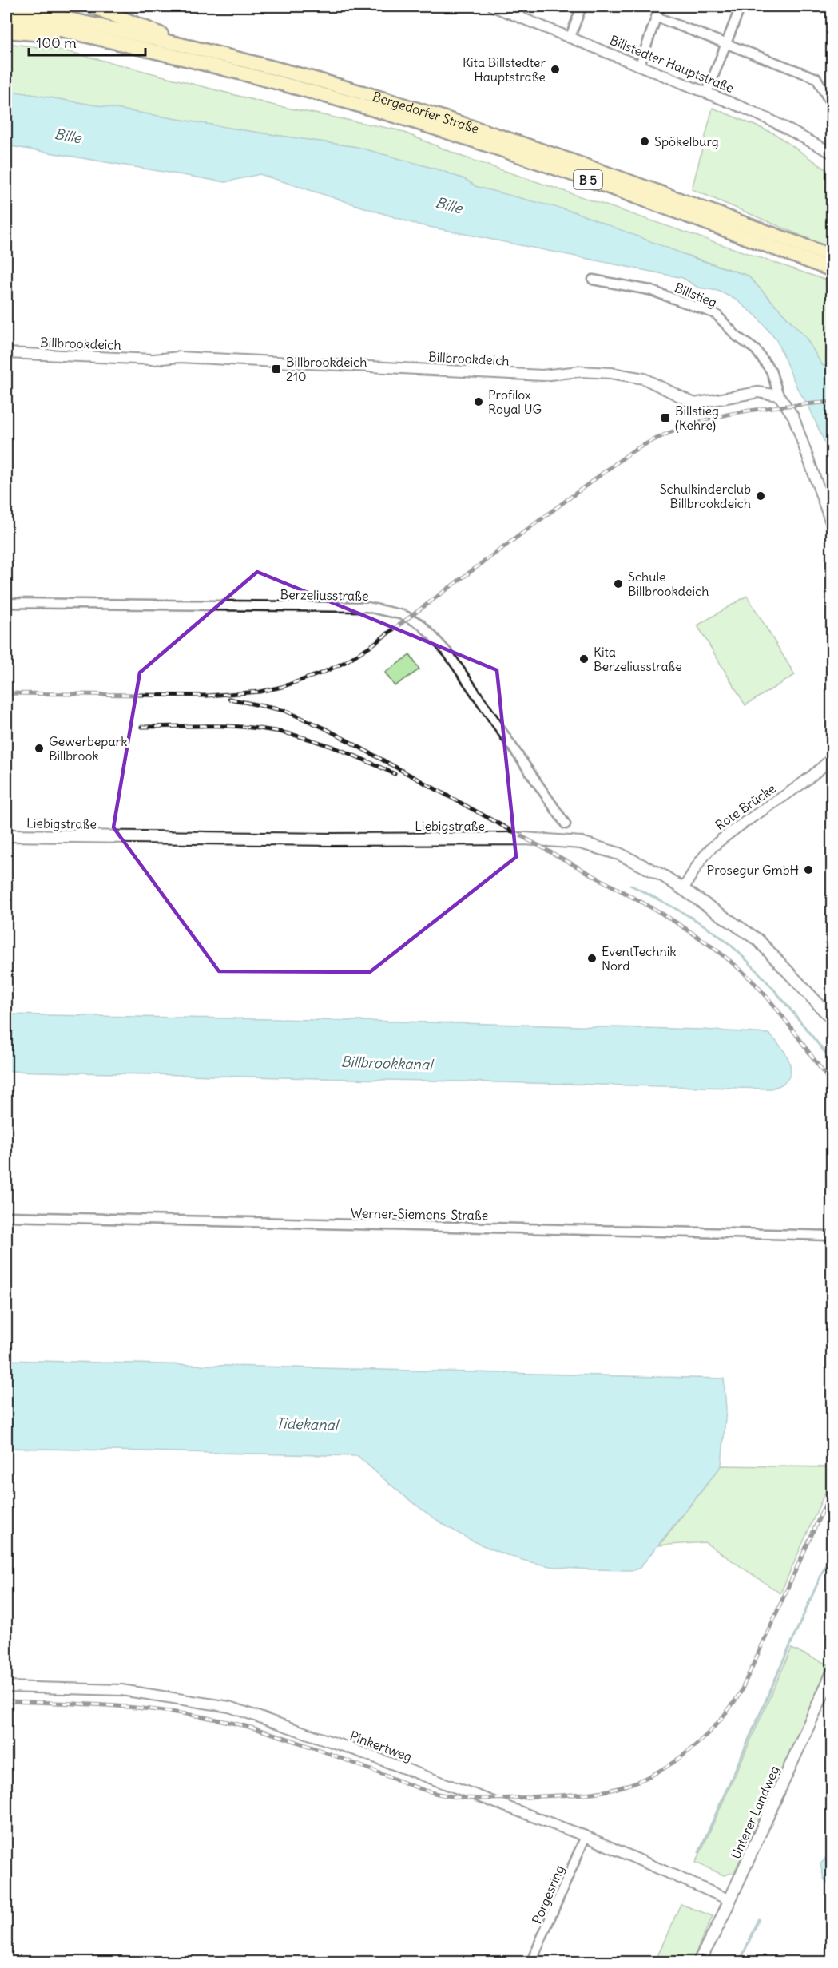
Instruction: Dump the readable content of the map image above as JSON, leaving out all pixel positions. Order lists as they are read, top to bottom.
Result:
{
  "streets": {
    "highway": ["Bergedorfer Straße", "B 5"],
    "main road": ["Liebigstraße", "Unterer Landweg"],
    "street": [
      "Billstedter Hauptstraße",
      "Billstieg",
      "Billbrookdeich",
      "Berzeliusstraße",
      "Rote Brücke",
      "Werner-Siemens-Straße",
      "Pinkertweg",
      "Porgesring"
    ]
  },
  "crossings": [
    ["Bergedorfer Straße", "B 5"],
    ["Billstieg", "Billbrookdeich"],
    ["Rote Brücke", "Liebigstraße"],
    ["Pinkertweg", "Unterer Landweg"],
    ["Pinkertweg", "Porgesring"]
  ],
  "water": ["Bille", "Billbrookkanal", "Tidekanal"],
  "places": {
    "other": [
      "Kita Billstedter Hauptstraße",
      "Spökelburg",
      "Profilox Royal UG",
      "Schulkinderclub Billbrookdeich",
      "Schule Billbrookdeich",
      "Kita Berzeliusstraße",
      "Gewerbepark Billbrook",
      "Prosegur GmbH",
      "EventTechnik Nord"
    ],
    "transit": ["Billbrookdeich 210", "Billstieg (Kehre)"]
  },
  "scale_bar": "100 m"
}
